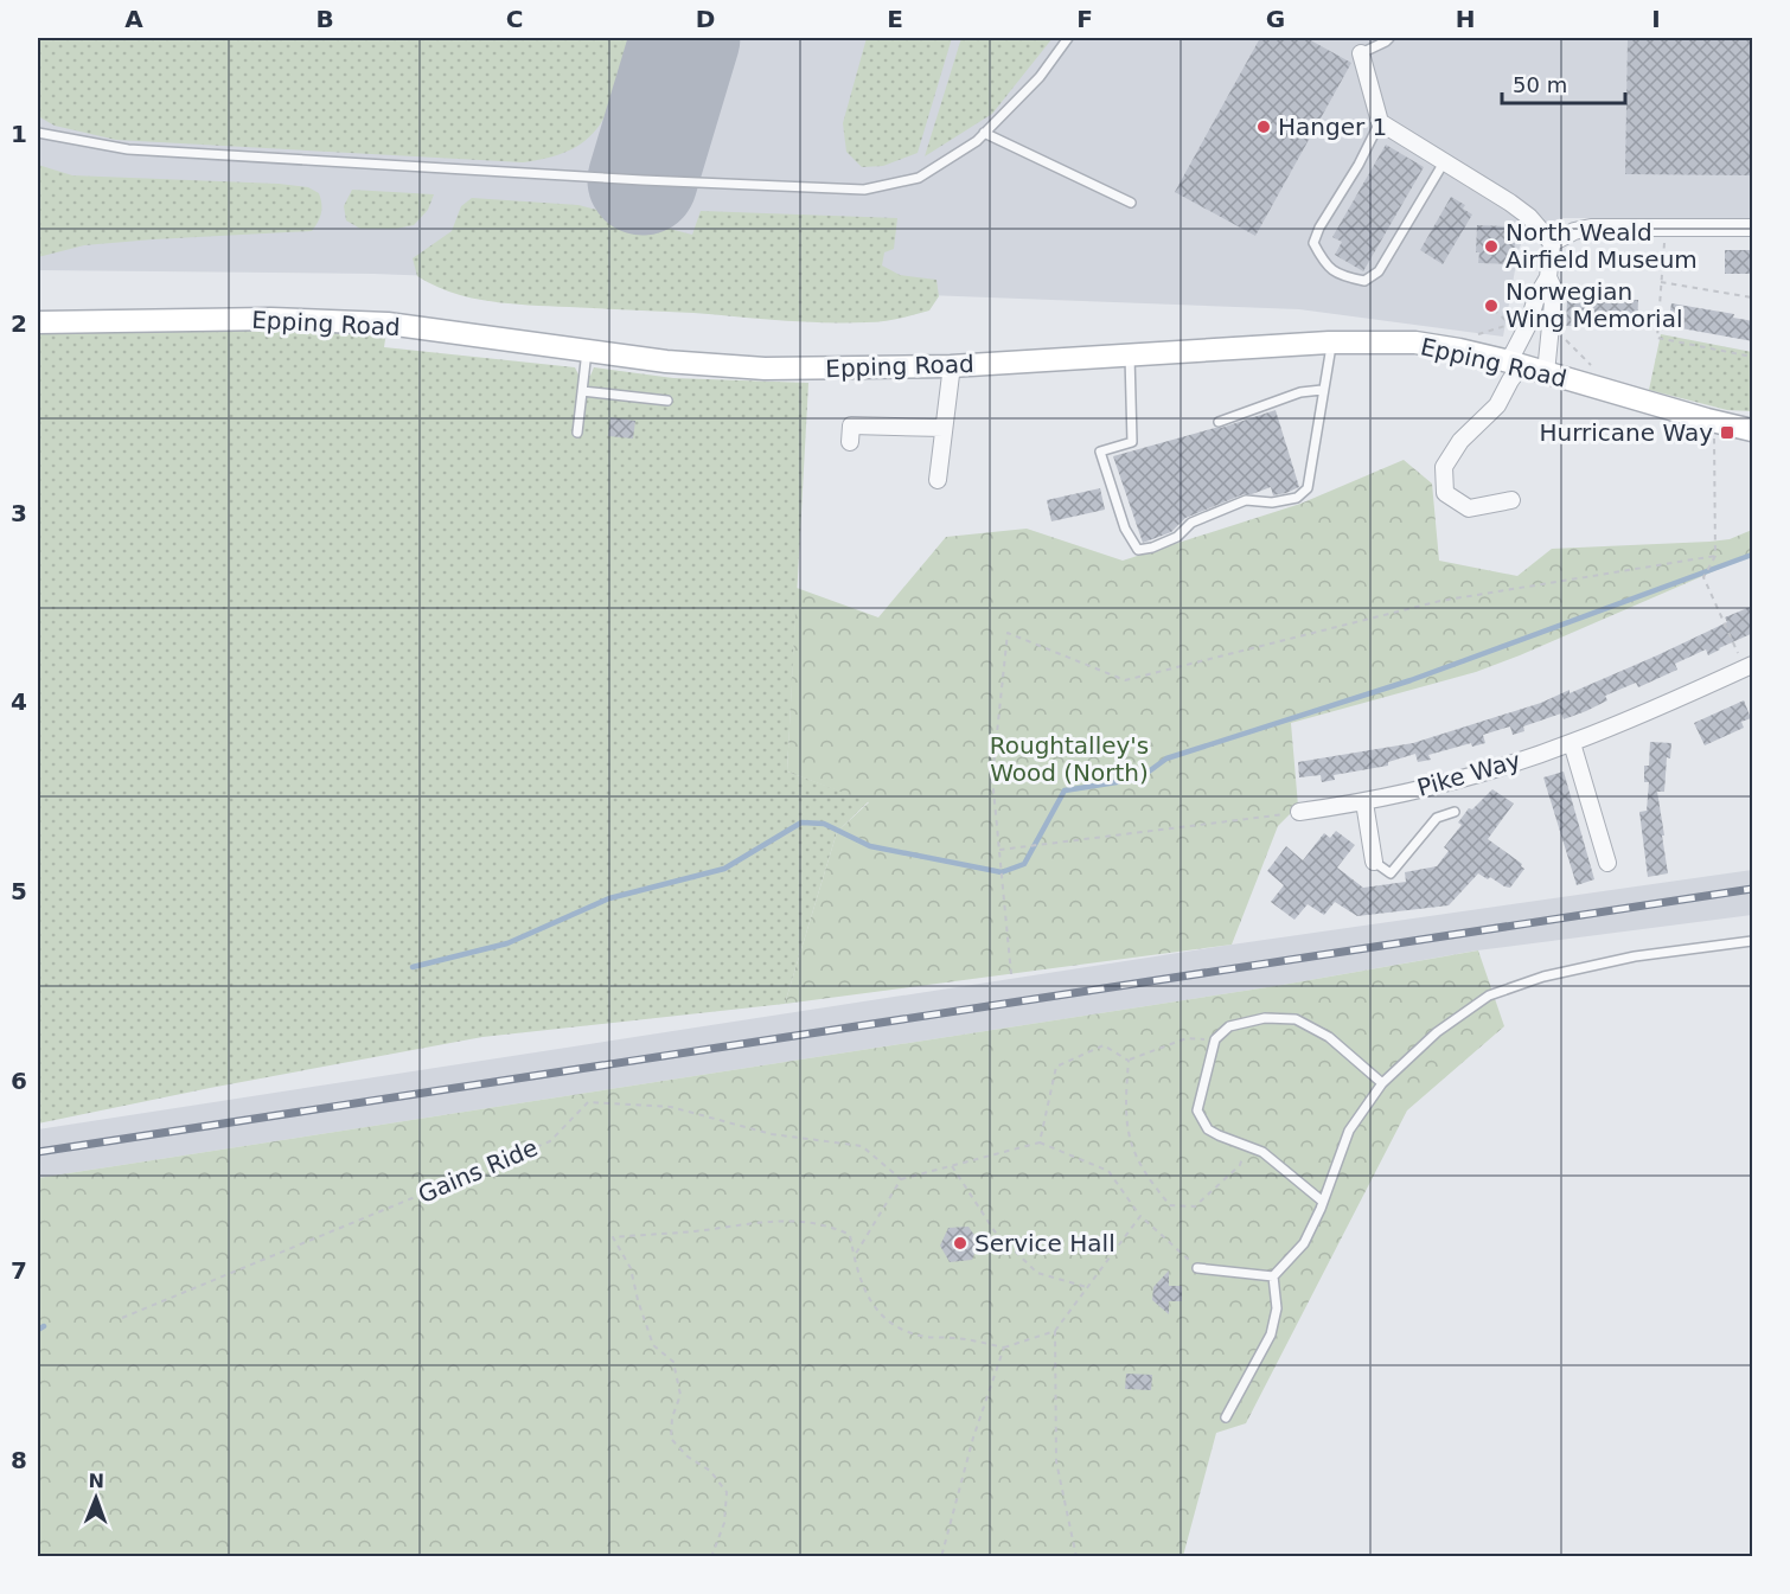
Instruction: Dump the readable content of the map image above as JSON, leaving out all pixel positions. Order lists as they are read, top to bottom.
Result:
{
  "streets": {
    "main road": ["Epping Road"],
    "street": ["Pike Way"],
    "path": ["Gains Ride"]
  },
  "parks": ["Roughtalley's Wood (North)"],
  "places": {
    "other": [
      "Hanger 1",
      "North Weald Airfield Museum",
      "Norwegian Wing Memorial",
      "Service Hall"
    ],
    "transit": ["Hurricane Way"]
  },
  "scale_bar": "50 m",
  "north": "top",
  "grid": {
    "columns": [
      "A",
      "B",
      "C",
      "D",
      "E",
      "F",
      "G",
      "H",
      "I"
    ],
    "rows": [
      "1",
      "2",
      "3",
      "4",
      "5",
      "6",
      "7",
      "8"
    ]
  }
}
